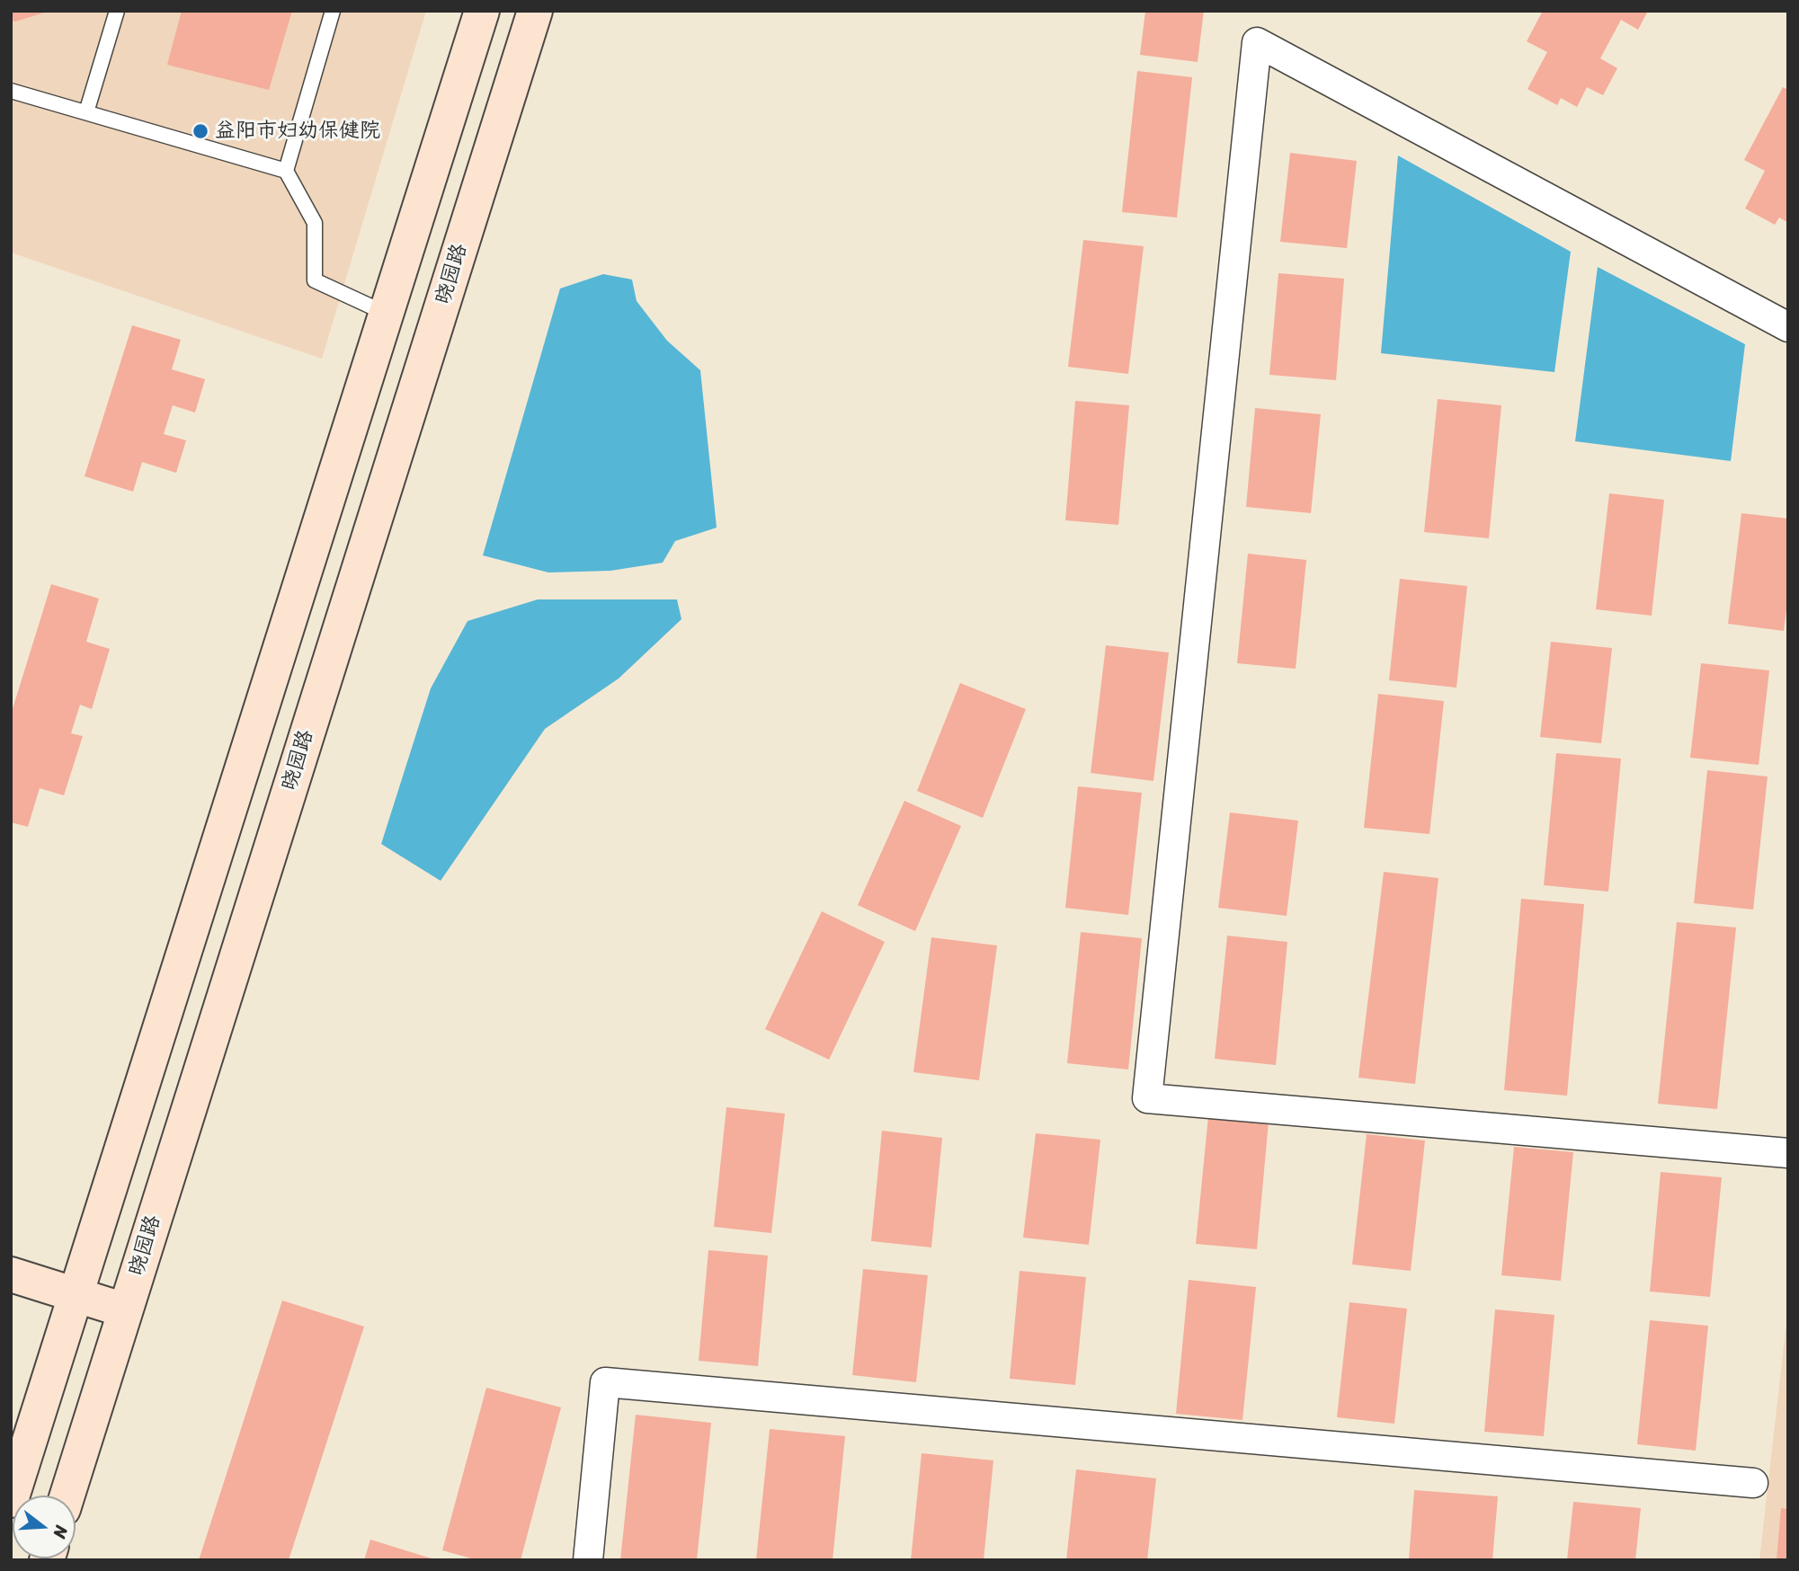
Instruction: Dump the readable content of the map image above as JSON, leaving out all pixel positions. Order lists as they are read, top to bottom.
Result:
{
  "streets": {
    "street": ["晓园路"]
  },
  "places": ["益阳市妇幼保健院"],
  "north": "right"
}
